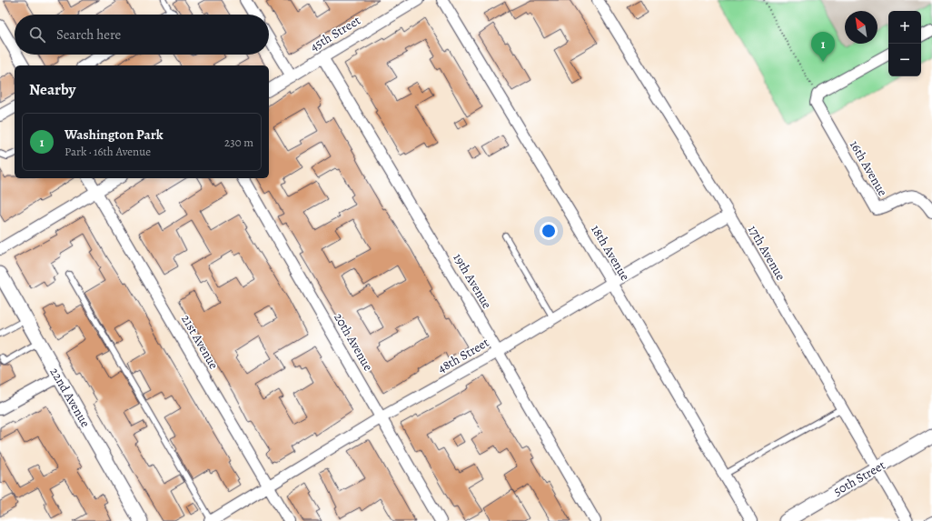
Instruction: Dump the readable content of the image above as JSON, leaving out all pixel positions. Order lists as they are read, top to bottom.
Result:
{
  "streets": {
    "street": [
      "45th Street",
      "16th Avenue",
      "18th Avenue",
      "17th Avenue",
      "19th Avenue",
      "21st Avenue",
      "20th Avenue",
      "48th Street",
      "22nd Avenue",
      "50th Street"
    ]
  },
  "crossings": [
    ["45th Street", "19th Avenue"],
    ["18th Avenue", "48th Street"],
    ["17th Avenue", "48th Street"],
    ["17th Avenue", "50th Street"],
    ["19th Avenue", "48th Street"],
    ["21st Avenue", "48th Street"],
    ["20th Avenue", "48th Street"]
  ],
  "north": "top left",
  "page": {
    "map_buttons": ["+", "−"],
    "search": "Search here",
    "pins": "1",
    "heading": "Nearby",
    "list": [
      {
        "mark": "1",
        "name": "Washington Park",
        "note": "Park · 16th Avenue",
        "value": "230 m"
      }
    ]
  }
}
